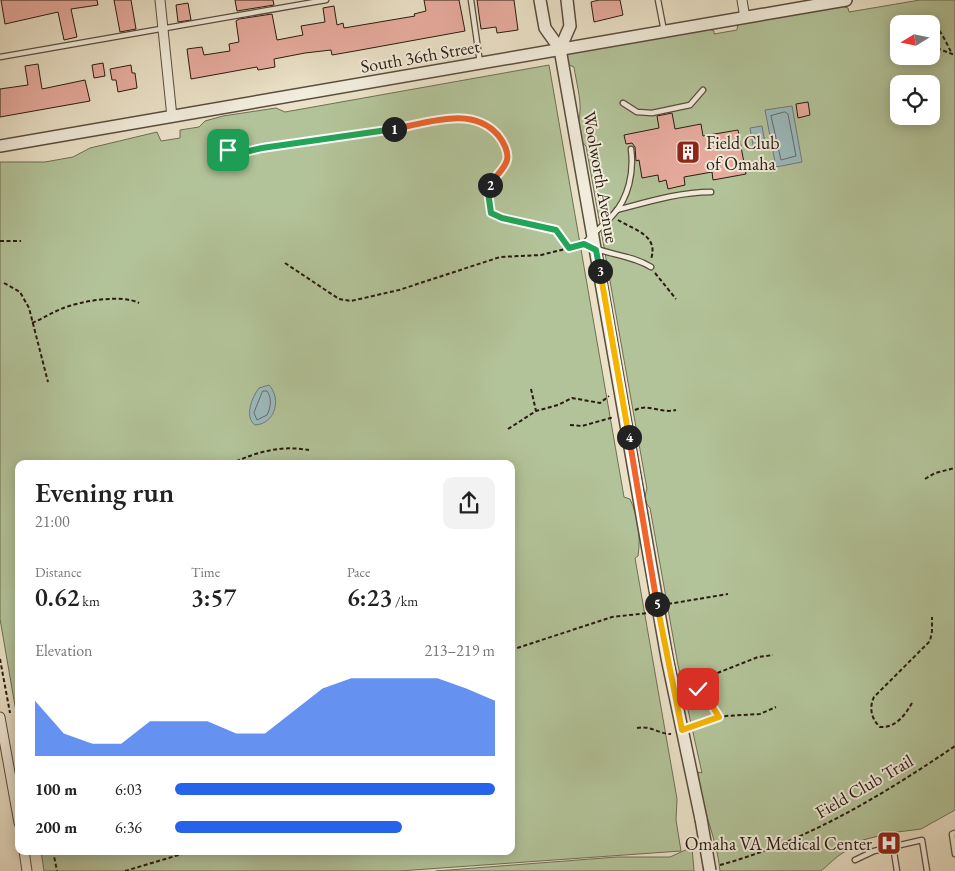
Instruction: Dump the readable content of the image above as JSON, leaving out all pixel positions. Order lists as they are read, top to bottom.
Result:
{
  "streets": {
    "street": ["South 36th Street", "Woolworth Avenue"],
    "path": ["Field Club Trail"]
  },
  "crossings": [
    ["South 36th Street", "Woolworth Avenue"],
    ["Woolworth Avenue", "Field Club Trail"]
  ],
  "places": {
    "building": ["Field Club of Omaha"],
    "hospital": ["Omaha VA Medical Center"]
  },
  "north": "left",
  "page": {
    "pins": [
      "1",
      "2",
      "3",
      "4",
      "5"
    ],
    "heading": ["Evening run", "21:00"],
    "stats": [
      ["Distance", "0.62 km"],
      ["Time", "3:57"],
      ["Pace", "6:23 /km"]
    ],
    "chart": ["Elevation", "213–219 m"],
    "list": [
      {
        "name": "100 m",
        "note": "6:03"
      },
      {
        "name": "200 m",
        "note": "6:36"
      }
    ]
  }
}
